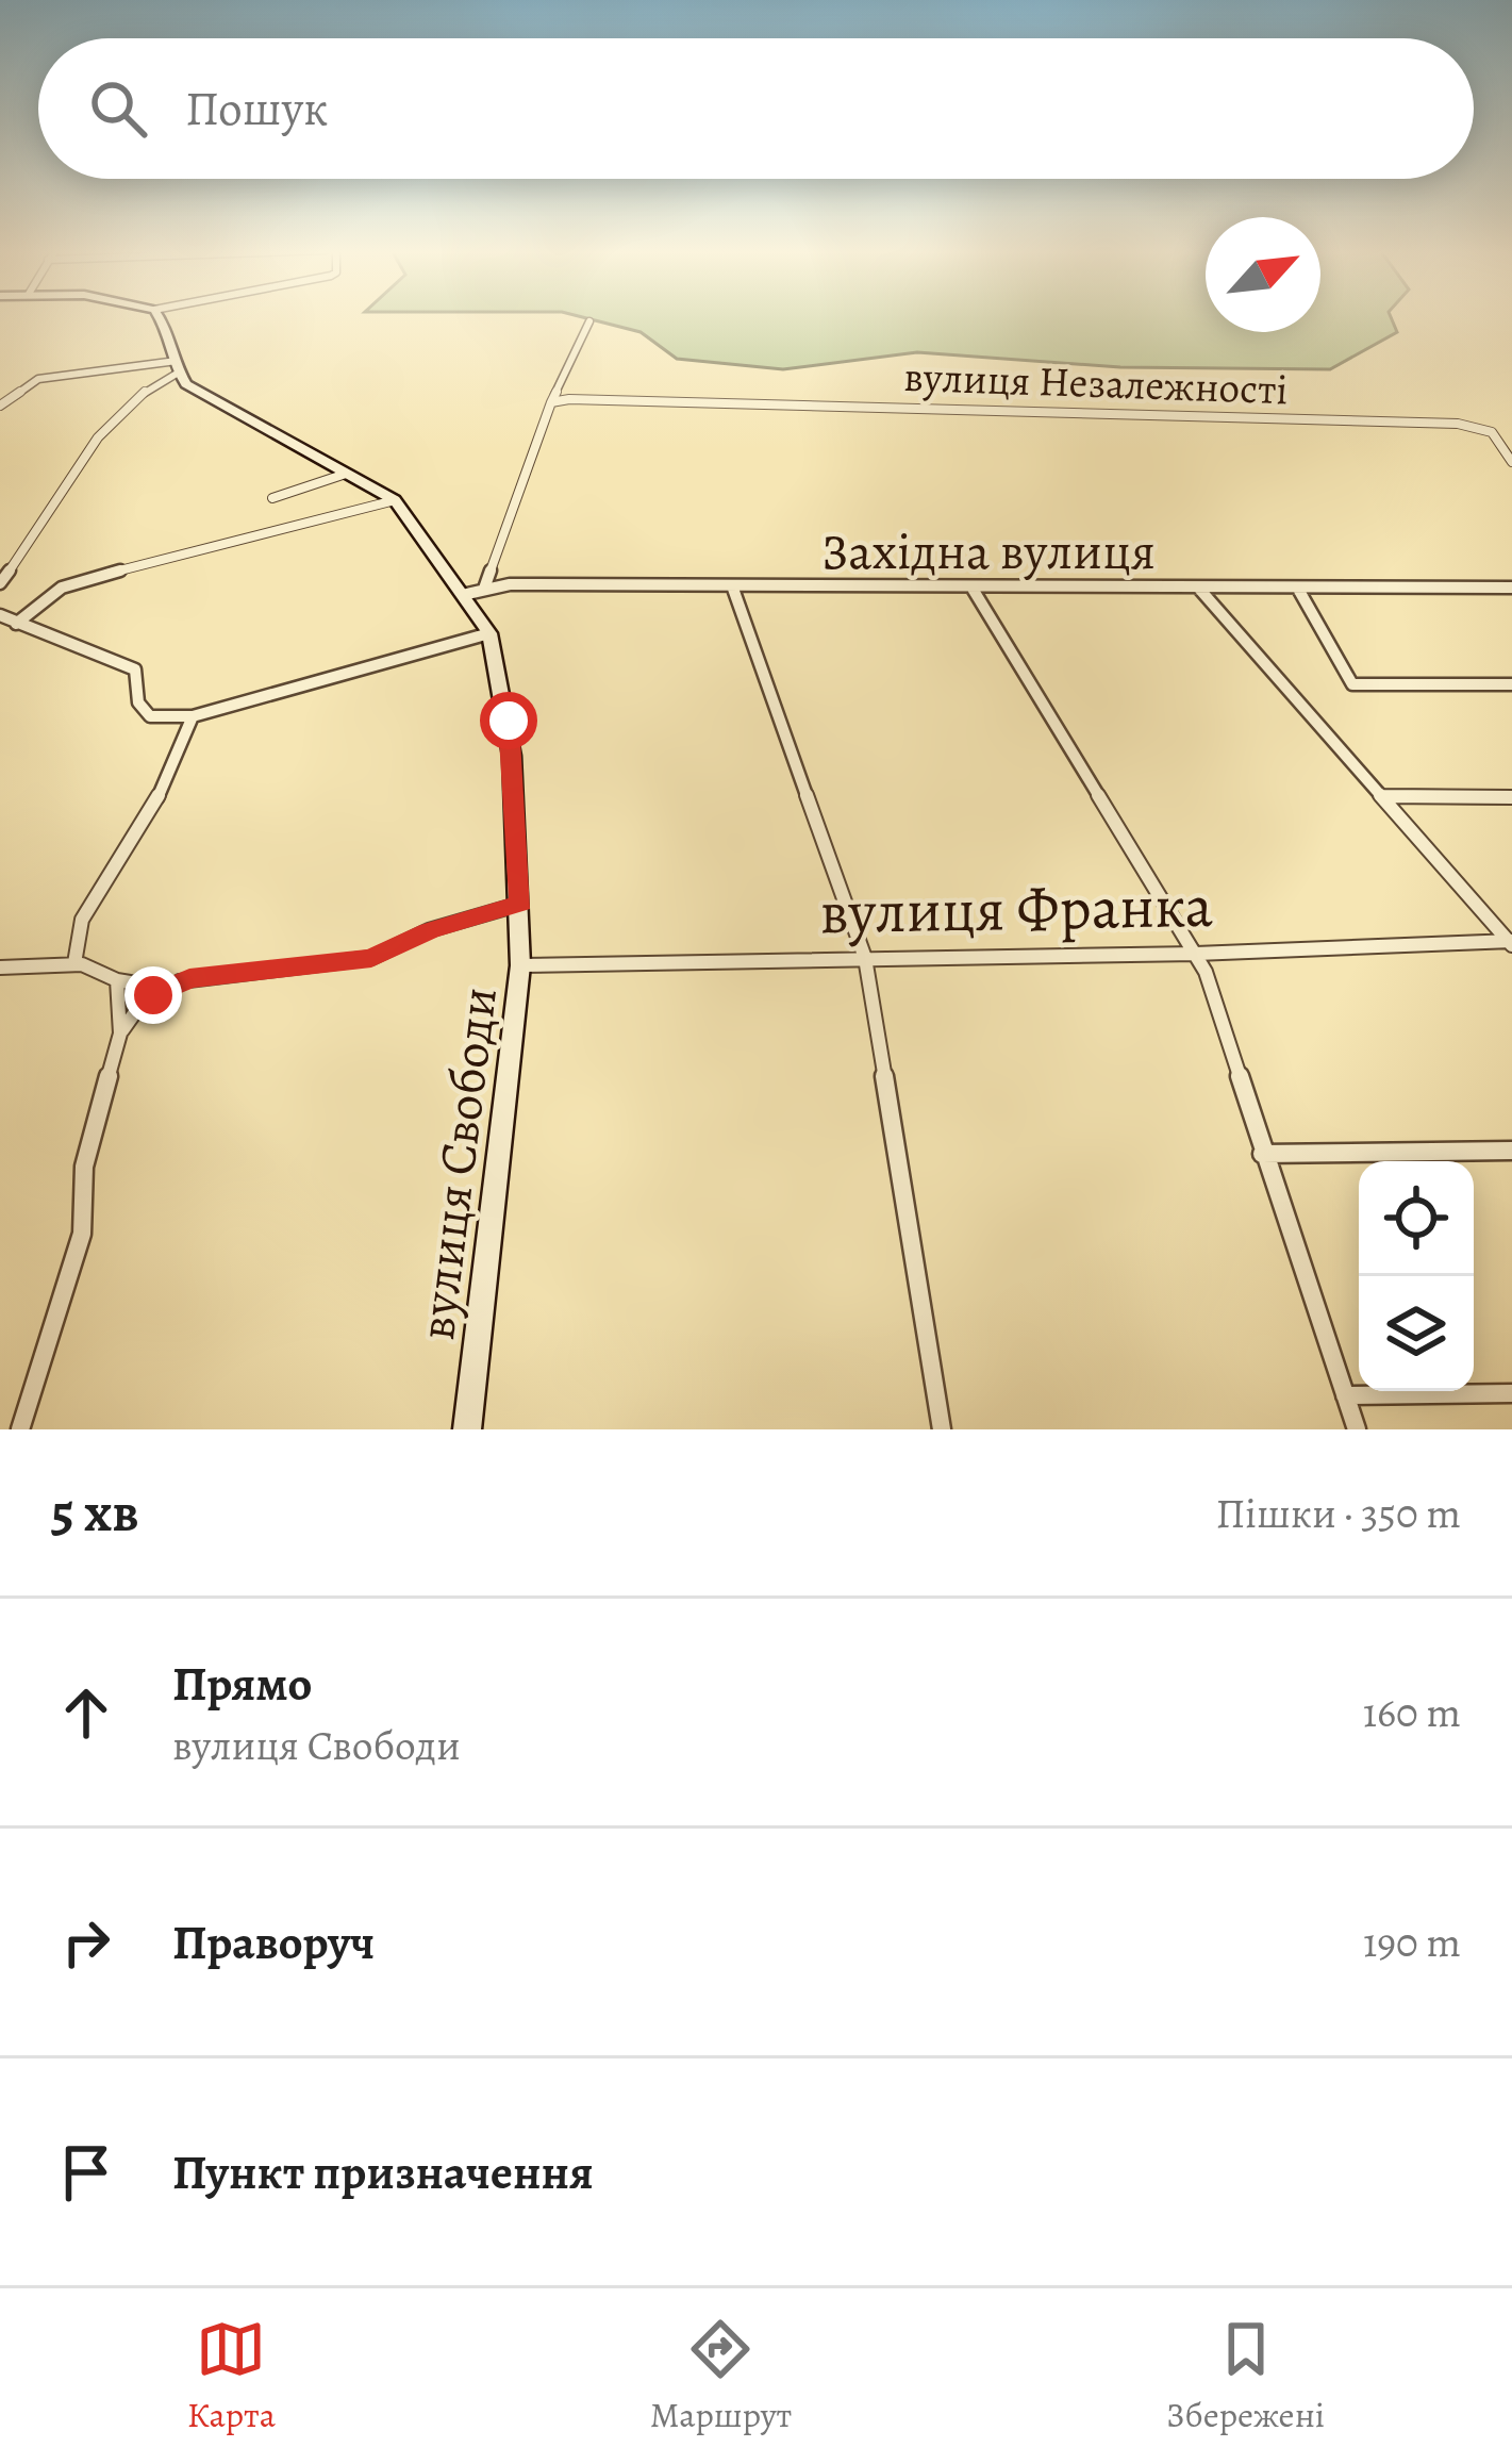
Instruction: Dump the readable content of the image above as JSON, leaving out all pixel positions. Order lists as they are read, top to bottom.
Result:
{
  "streets": {
    "street": [
      "вулиця Незалежності",
      "Західна вулиця",
      "вулиця Франка",
      "вулиця Свободи"
    ]
  },
  "crossings": [
    ["Західна вулиця", "вулиця Свободи"],
    ["вулиця Франка", "вулиця Свободи"]
  ],
  "north": "top right",
  "page": {
    "search": "Пошук",
    "heading": ["5 хв", "Пішки · 350 m"],
    "list": [
      ["Прямо", "вулиця Свободи", "160 m"],
      ["Праворуч", "190 m"],
      "Пункт призначення"
    ],
    "nav": ["Карта", "Маршрут", "Збережені"]
  }
}
